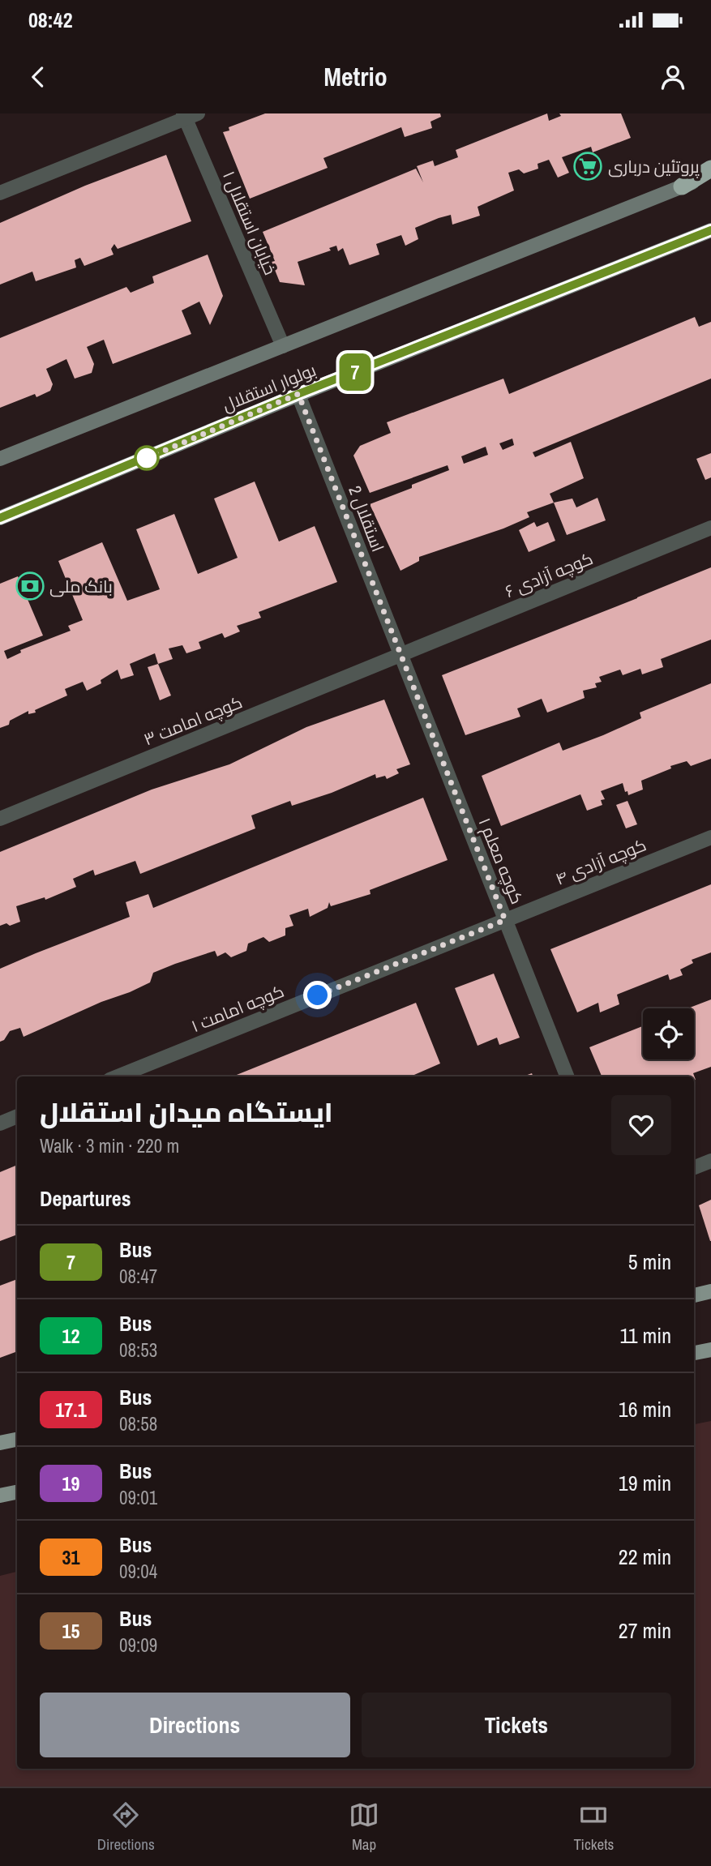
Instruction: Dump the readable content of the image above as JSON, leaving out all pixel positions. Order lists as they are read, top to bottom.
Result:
{
  "streets": {
    "main road": ["بولوار استقلال"],
    "street": [
      "خیابان استقلال ۱",
      "استقلال 2",
      "کوچه آزادی ۶",
      "کوچه امامت ۳",
      "کوچه معلم ۱",
      "کوچه آزادی ۴",
      "کوچه امامت ۱"
    ]
  },
  "crossings": [
    ["خیابان استقلال ۱", "بولوار استقلال"],
    ["بولوار استقلال", "استقلال 2"],
    ["استقلال 2", "کوچه آزادی ۶"],
    ["استقلال 2", "کوچه امامت ۳"],
    ["استقلال 2", "کوچه معلم ۱"],
    ["کوچه آزادی ۶", "کوچه امامت ۳"],
    ["کوچه آزادی ۶", "کوچه معلم ۱"],
    ["کوچه امامت ۳", "کوچه معلم ۱"],
    ["کوچه معلم ۱", "کوچه آزادی ۴"],
    ["کوچه معلم ۱", "کوچه امامت ۱"],
    ["کوچه آزادی ۴", "کوچه امامت ۱"]
  ],
  "places": {
    "supermarket": ["پروتئین درباری"],
    "bank": ["بانک ملی"]
  },
  "lines": ["bus line 7"],
  "page": {
    "status": "08:42",
    "header": "Metrio",
    "on_map": "7",
    "heading": [
      ["ایستگاه میدان استقلال", "Walk · 3 min · 220 m"],
      "Departures"
    ],
    "list": [
      {
        "mark": "7",
        "name": "Bus",
        "note": "08:47",
        "value": "5 min"
      },
      {
        "mark": "12",
        "name": "Bus",
        "note": "08:53",
        "value": "11 min"
      },
      {
        "mark": "17.1",
        "name": "Bus",
        "note": "08:58",
        "value": "16 min"
      },
      {
        "mark": "19",
        "name": "Bus",
        "note": "09:01",
        "value": "19 min"
      },
      {
        "mark": "31",
        "name": "Bus",
        "note": "09:04",
        "value": "22 min"
      },
      {
        "mark": "15",
        "name": "Bus",
        "note": "09:09",
        "value": "27 min"
      }
    ],
    "buttons": ["Directions", "Tickets"],
    "tabs": ["Directions", "Map", "Tickets"]
  }
}
